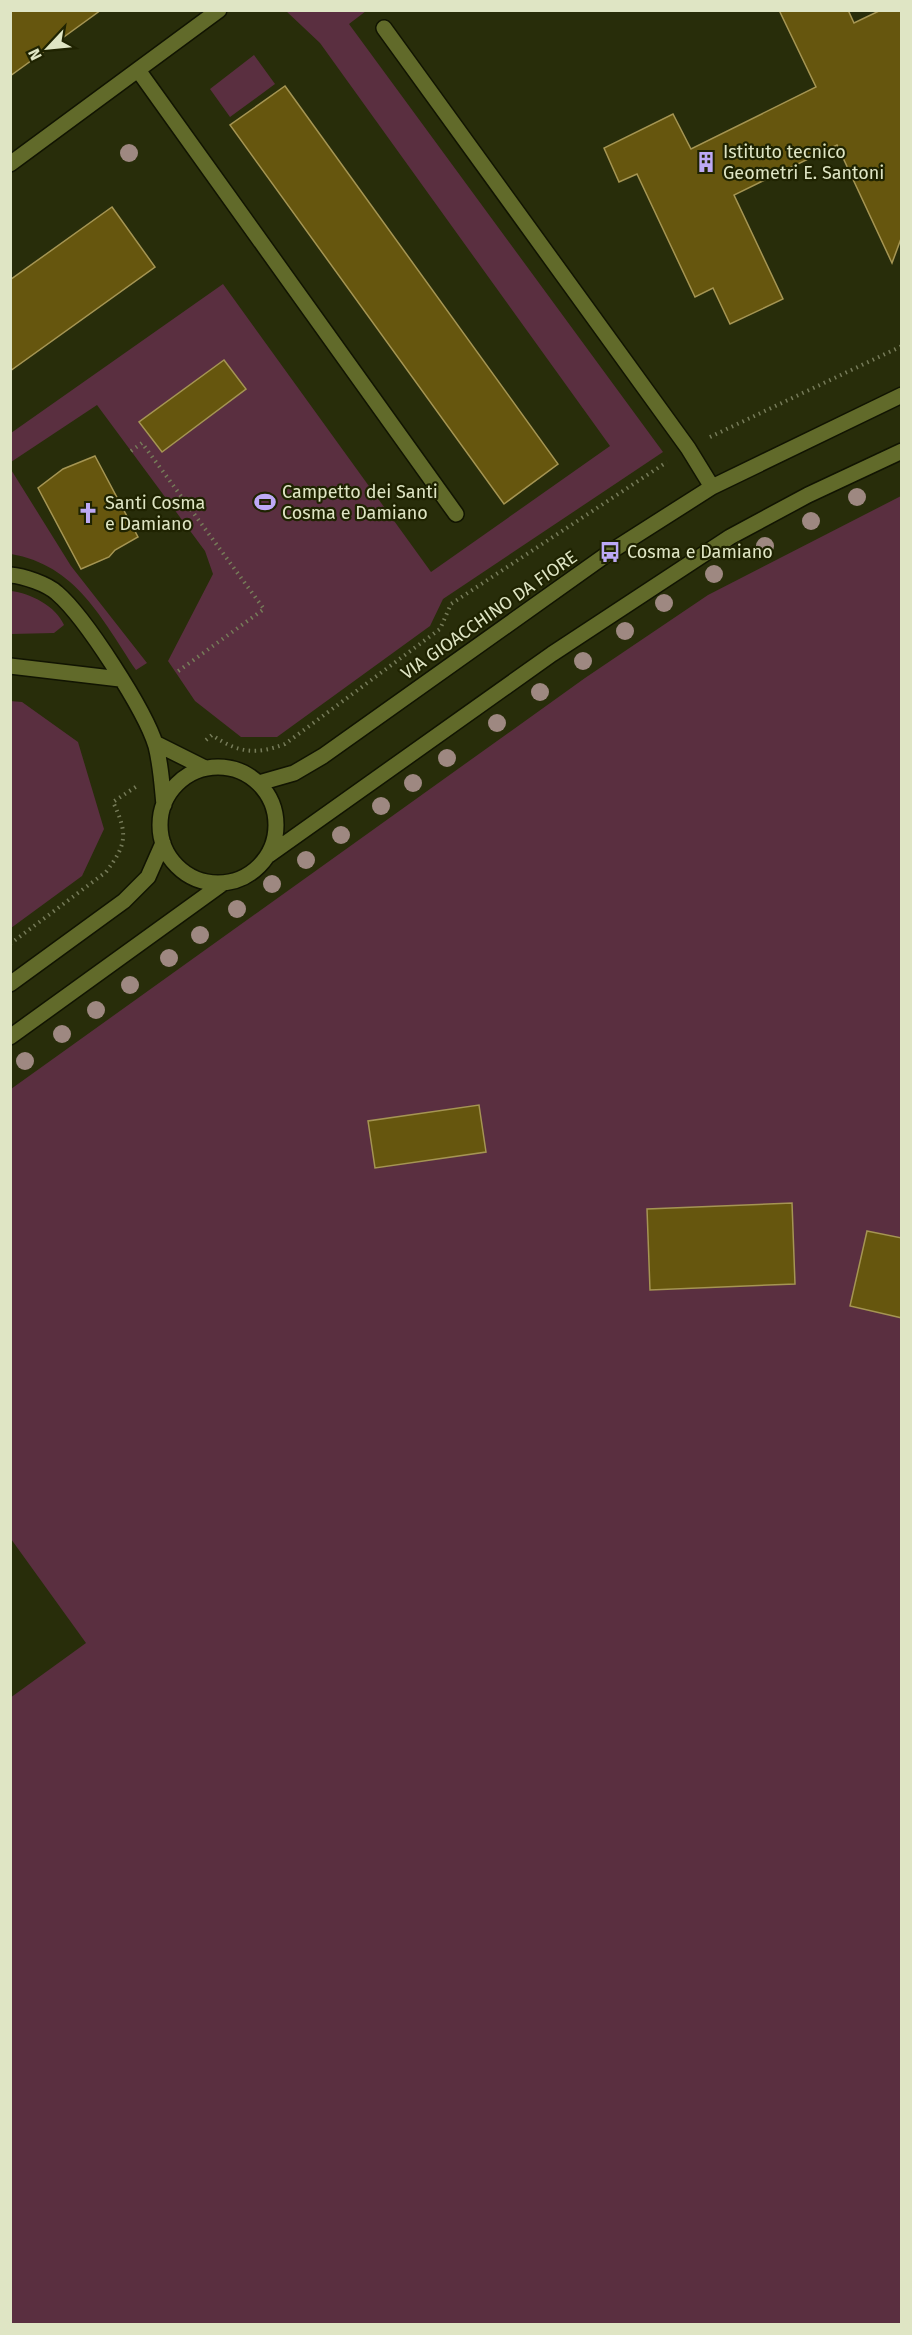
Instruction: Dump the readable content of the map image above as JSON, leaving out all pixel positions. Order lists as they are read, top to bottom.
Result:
{
  "streets": {
    "street": ["VIA GIOACCHINO DA FIORE"]
  },
  "places": {
    "building": ["Istituto tecnico Geometri E. Santoni"],
    "sports": ["Campetto dei Santi Cosma e Damiano"],
    "church": ["Santi Cosma e Damiano"],
    "bus stop": ["Cosma e Damiano"]
  },
  "north": "bottom left"
}
